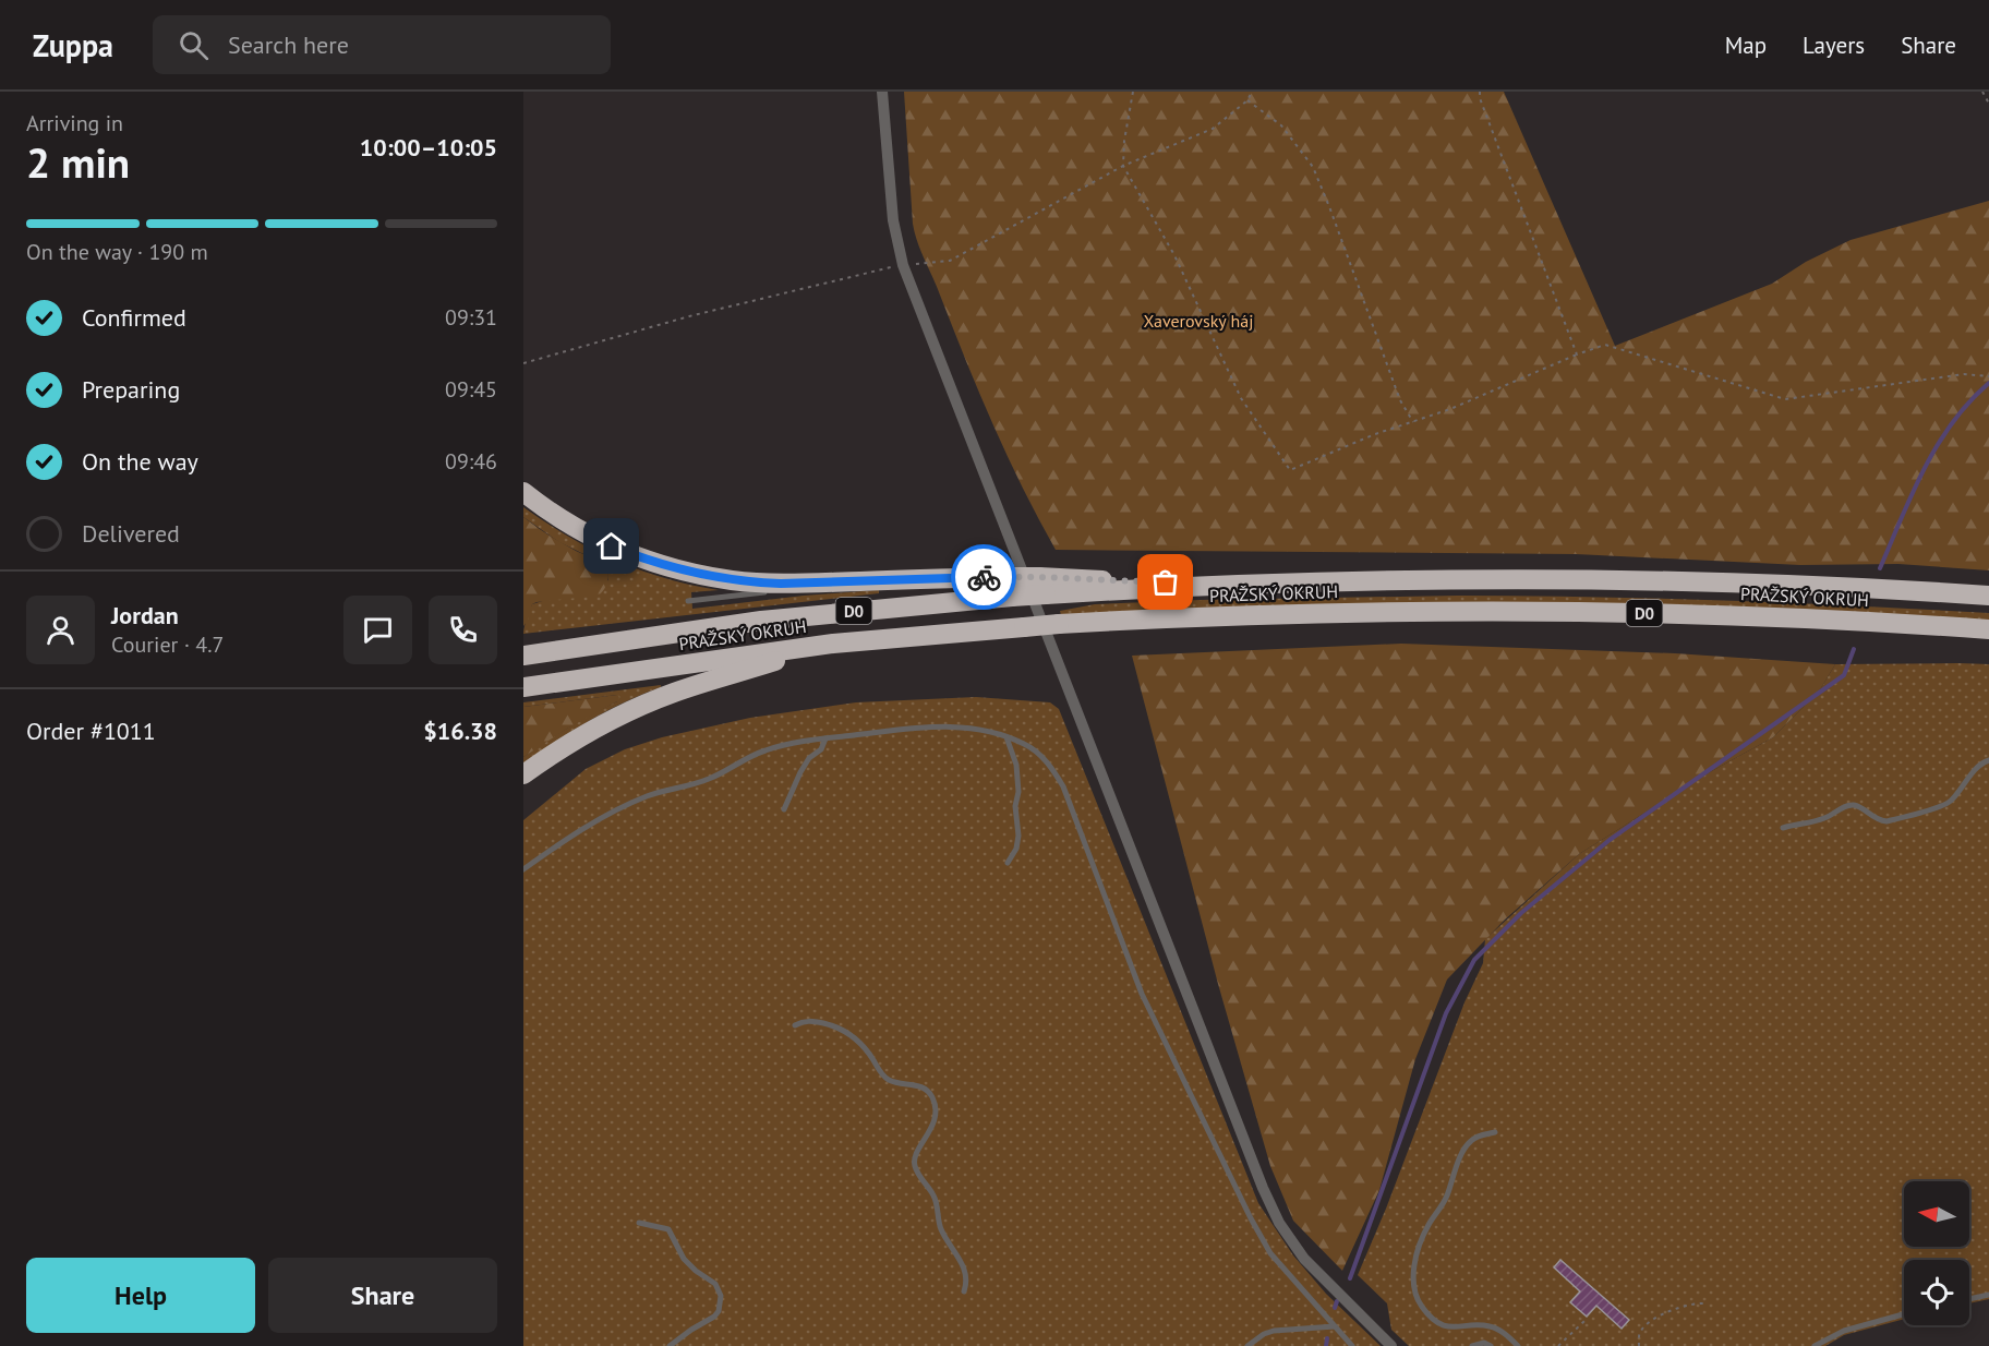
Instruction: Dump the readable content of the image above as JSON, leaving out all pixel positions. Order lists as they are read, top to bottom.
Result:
{
  "streets": {
    "highway": ["PRAŽSKÝ OKRUH", "D0"]
  },
  "parks": ["Xaverovský háj"],
  "north": "left",
  "page": {
    "header": "Zuppa",
    "search": "Search here",
    "nav": ["Map", "Layers", "Share"],
    "heading": ["2 min", "Arriving in", "10:00–10:05"],
    "panel": [
      "Jordan",
      "Courier · 4.7",
      "Order #1011",
      "$16.38"
    ],
    "bar": "On the way · 190 m",
    "list": [
      ["Confirmed", "09:31"],
      ["Preparing", "09:45"],
      ["On the way", "09:46"],
      "Delivered"
    ],
    "buttons": ["Help", "Share"]
  }
}
